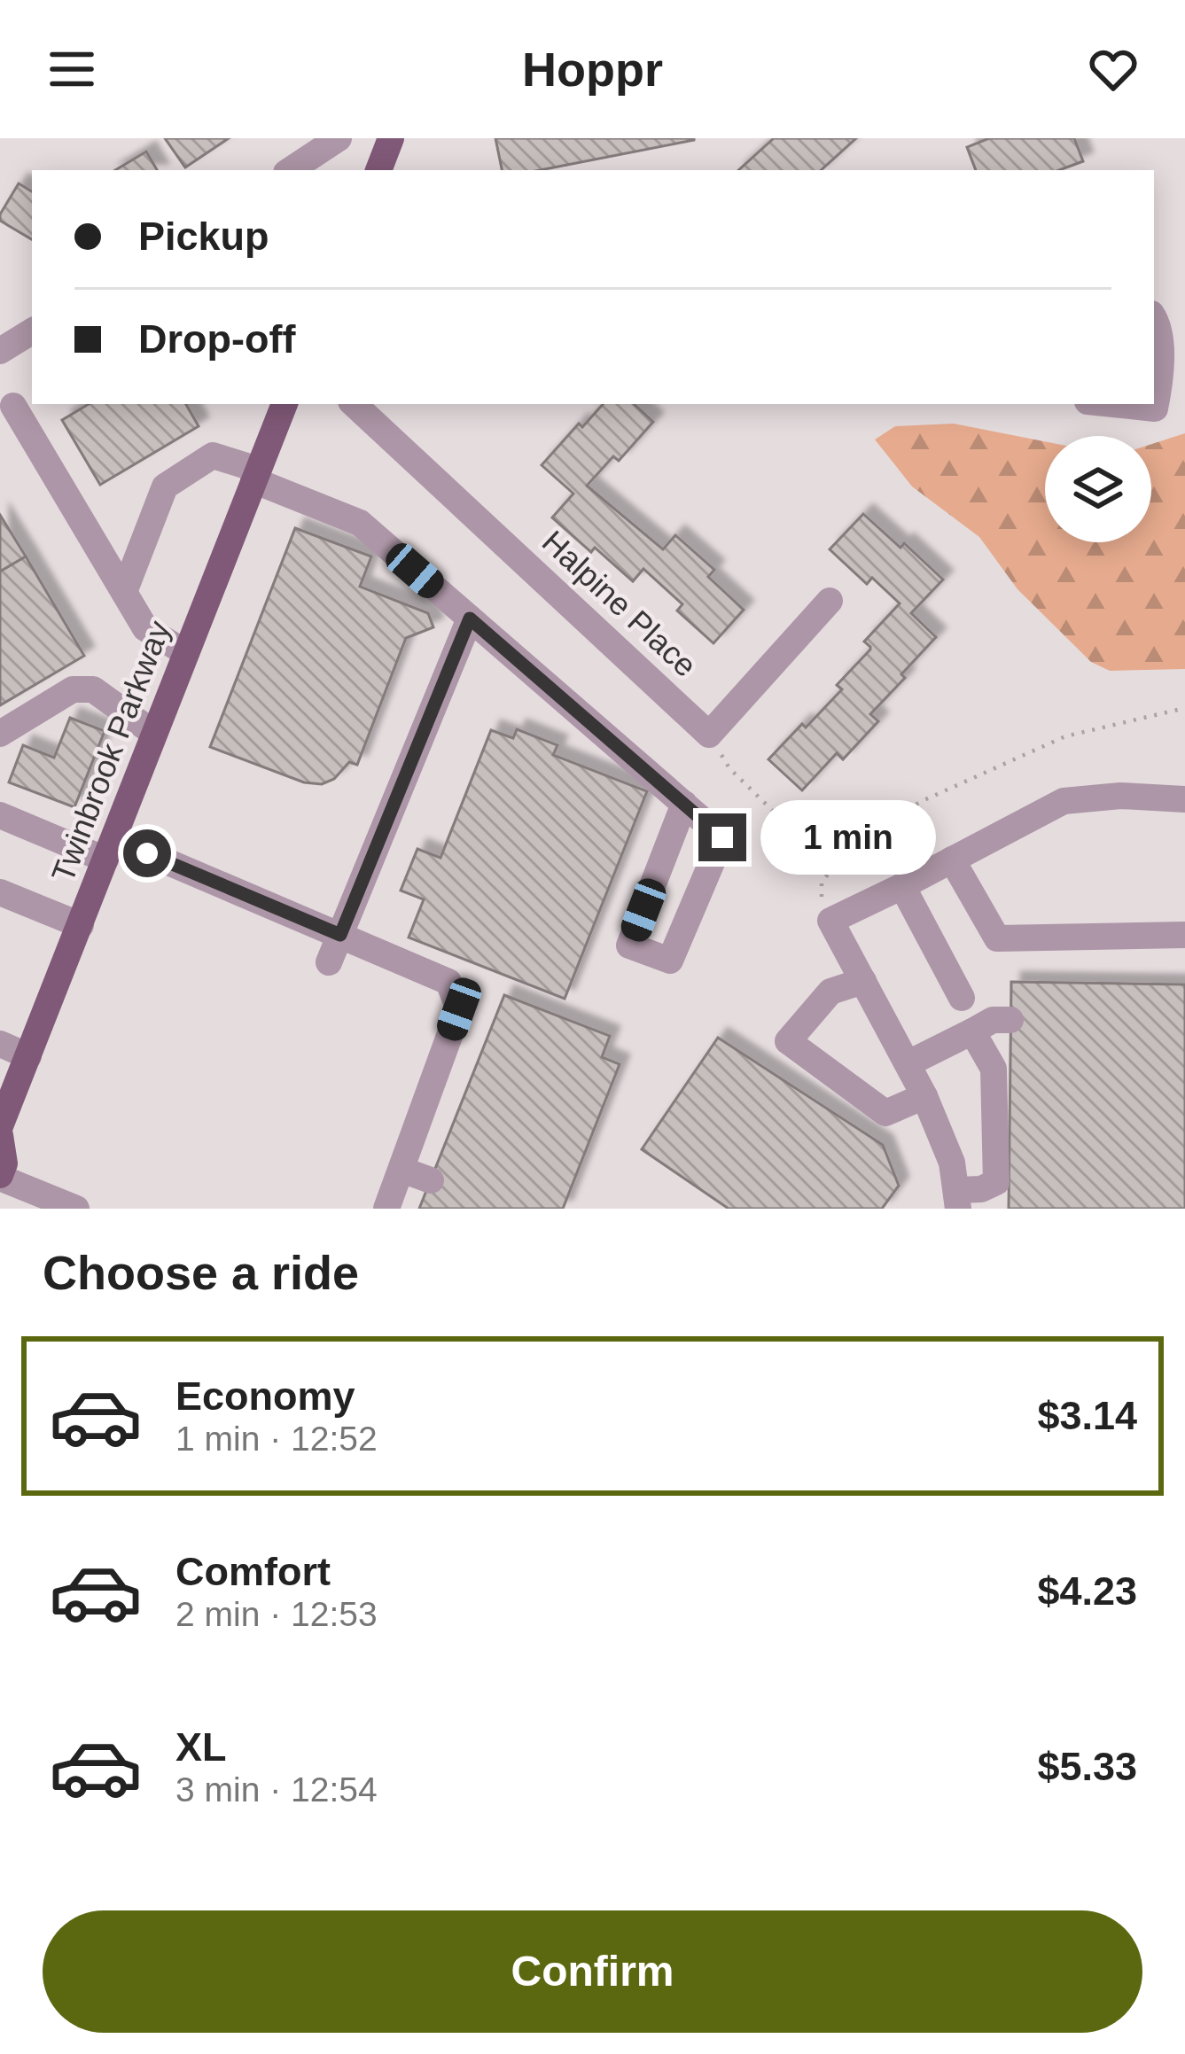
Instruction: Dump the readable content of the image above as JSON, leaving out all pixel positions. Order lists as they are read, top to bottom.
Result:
{
  "streets": {
    "main road": ["Twinbrook Parkway"],
    "street": ["Halpine Place"]
  },
  "page": {
    "header": "Hoppr",
    "banner": ["Pickup", "Drop-off"],
    "bubble": "1 min",
    "heading": "Choose a ride",
    "list": [
      {
        "name": "Economy",
        "note": "1 min · 12:52",
        "value": "$3.14"
      },
      {
        "name": "Comfort",
        "note": "2 min · 12:53",
        "value": "$4.23"
      },
      {
        "name": "XL",
        "note": "3 min · 12:54",
        "value": "$5.33"
      }
    ],
    "buttons": "Confirm"
  }
}
